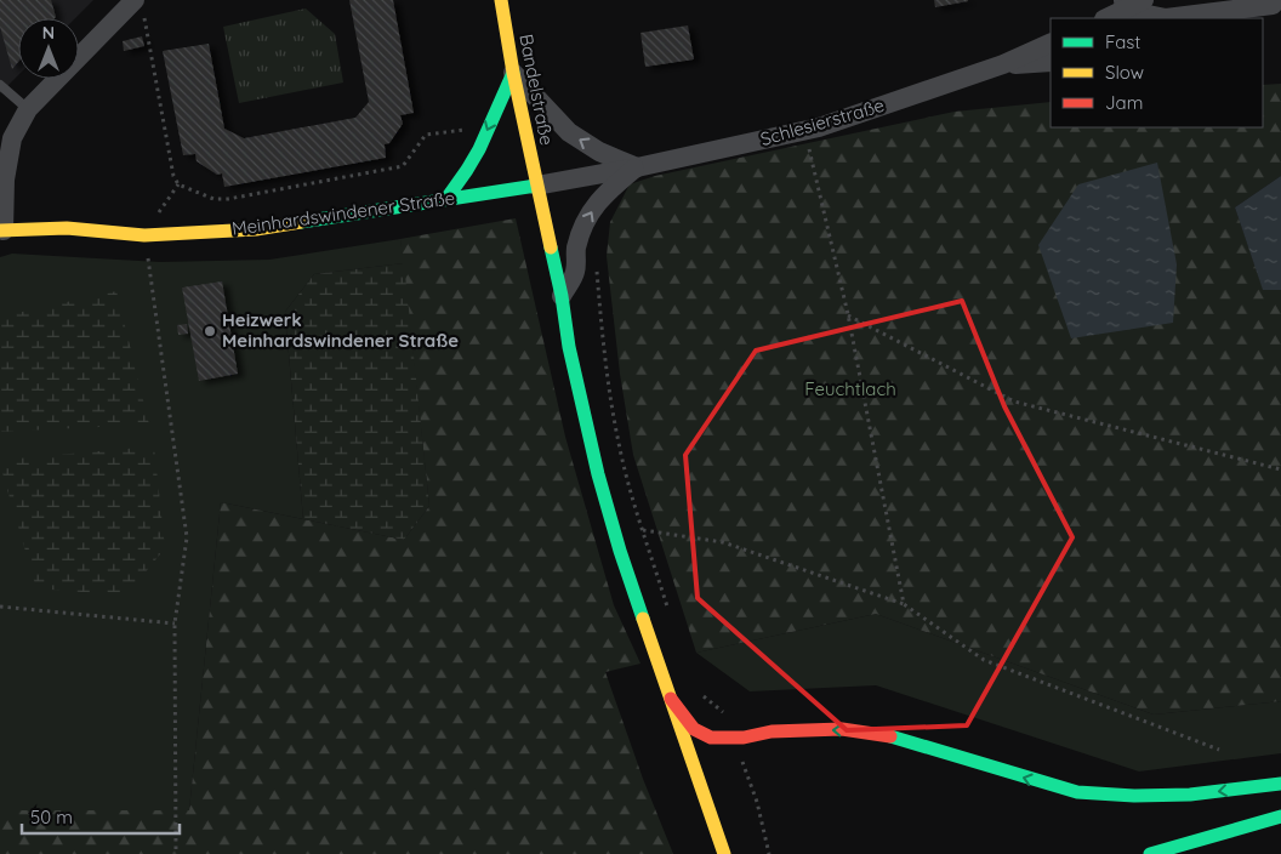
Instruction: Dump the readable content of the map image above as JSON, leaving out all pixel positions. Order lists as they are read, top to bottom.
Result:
{
  "streets": {
    "main road": ["Bandelstraße", "Meinhardswindener Straße"],
    "street": ["Schlesierstraße"]
  },
  "crossings": [
    ["Bandelstraße", "Schlesierstraße"],
    ["Bandelstraße", "Meinhardswindener Straße"],
    ["Schlesierstraße", "Meinhardswindener Straße"]
  ],
  "parks": ["Feuchtlach"],
  "places": ["Heizwerk Meinhardswindener Straße"],
  "legend": ["Fast", "Slow", "Jam"],
  "scale_bar": "50 m",
  "north": "top"
}
